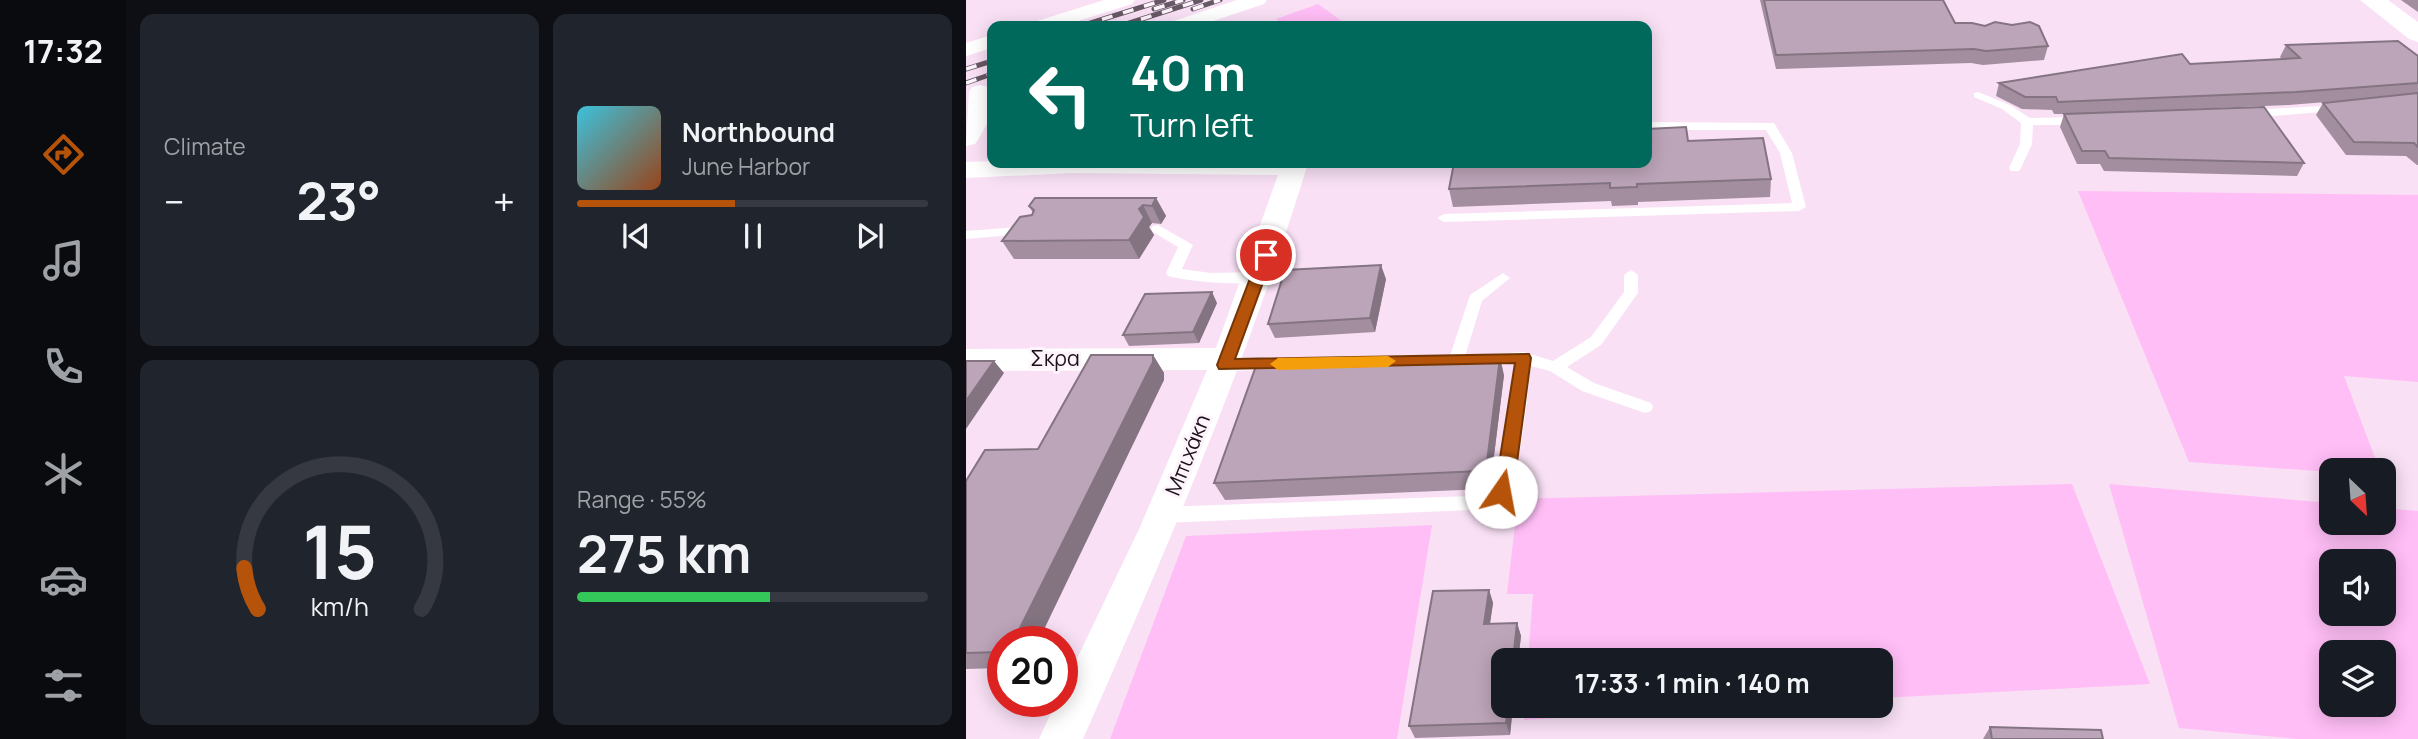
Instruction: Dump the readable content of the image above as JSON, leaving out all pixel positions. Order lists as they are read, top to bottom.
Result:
{
  "streets": {
    "street": ["Σκρα", "Μπιχάκη"]
  },
  "crossings": [
    ["Σκρα", "Μπιχάκη"]
  ],
  "north": "bottom right",
  "page": {
    "tabs": "17:32",
    "tile": [
      "Climate",
      ["Range · 55%", "275 km"]
    ],
    "turn": ["40 m", "Turn left"],
    "song": ["Northbound", "June Harbor"],
    "heat": ["−", "23°", "+"],
    "limit": "20",
    "trip": "17:33 · 1 min · 140 m",
    "gauge": ["15", "km/h"]
  }
}
